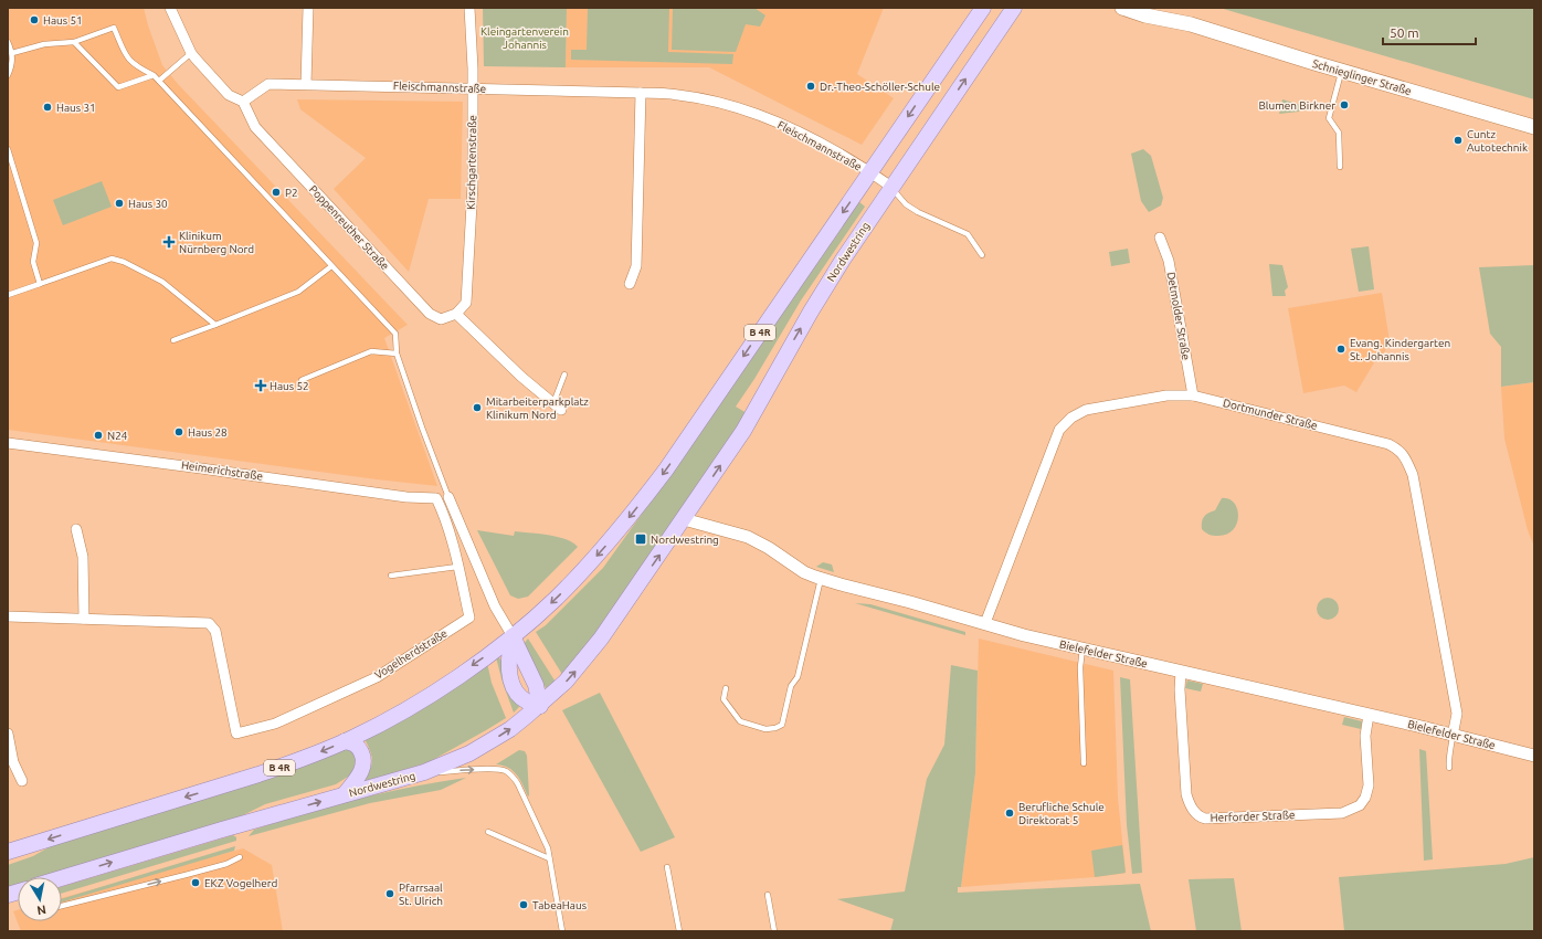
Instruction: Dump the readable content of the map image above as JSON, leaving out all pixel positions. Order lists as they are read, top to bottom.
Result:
{
  "streets": {
    "main road": ["Schnieglinger Straße", "Nordwestring", "B 4R"],
    "street": [
      "Fleischmannstraße",
      "Kirschgartenstraße",
      "Poppenreuther Straße",
      "Detmolder Straße",
      "Dortmunder Straße",
      "Heimerichstraße",
      "Vogelherdstraße",
      "Bielefelder Straße",
      "Herforder Straße"
    ]
  },
  "crossings": [
    ["Fleischmannstraße", "Kirschgartenstraße"],
    ["Fleischmannstraße", "Poppenreuther Straße"],
    ["Fleischmannstraße", "Nordwestring"],
    ["Fleischmannstraße", "B 4R"],
    ["Kirschgartenstraße", "Poppenreuther Straße"],
    ["Nordwestring", "Bielefelder Straße"],
    ["Detmolder Straße", "Dortmunder Straße"],
    ["Dortmunder Straße", "Bielefelder Straße"],
    ["Heimerichstraße", "Vogelherdstraße"],
    ["Bielefelder Straße", "Herforder Straße"]
  ],
  "parks": ["Kleingartenverein Johannis"],
  "places": {
    "other": [
      "Haus 51",
      "Dr.-Theo-Schöller-Schule",
      "Blumen Birkner",
      "Haus 31",
      "Cuntz Autotechnik",
      "P2",
      "Haus 30",
      "Evang. Kindergarten St. Johannis",
      "Mitarbeiterparkplatz Klinikum Nord",
      "Haus 28",
      "N24",
      "Berufliche Schule Direktorat 5",
      "EKZ Vogelherd",
      "Pfarrsaal St. Ulrich",
      "TabeaHaus"
    ],
    "health": ["Klinikum Nürnberg Nord", "Haus 52"],
    "transit": ["Nordwestring"]
  },
  "scale_bar": "50 m",
  "north": "bottom"
}
